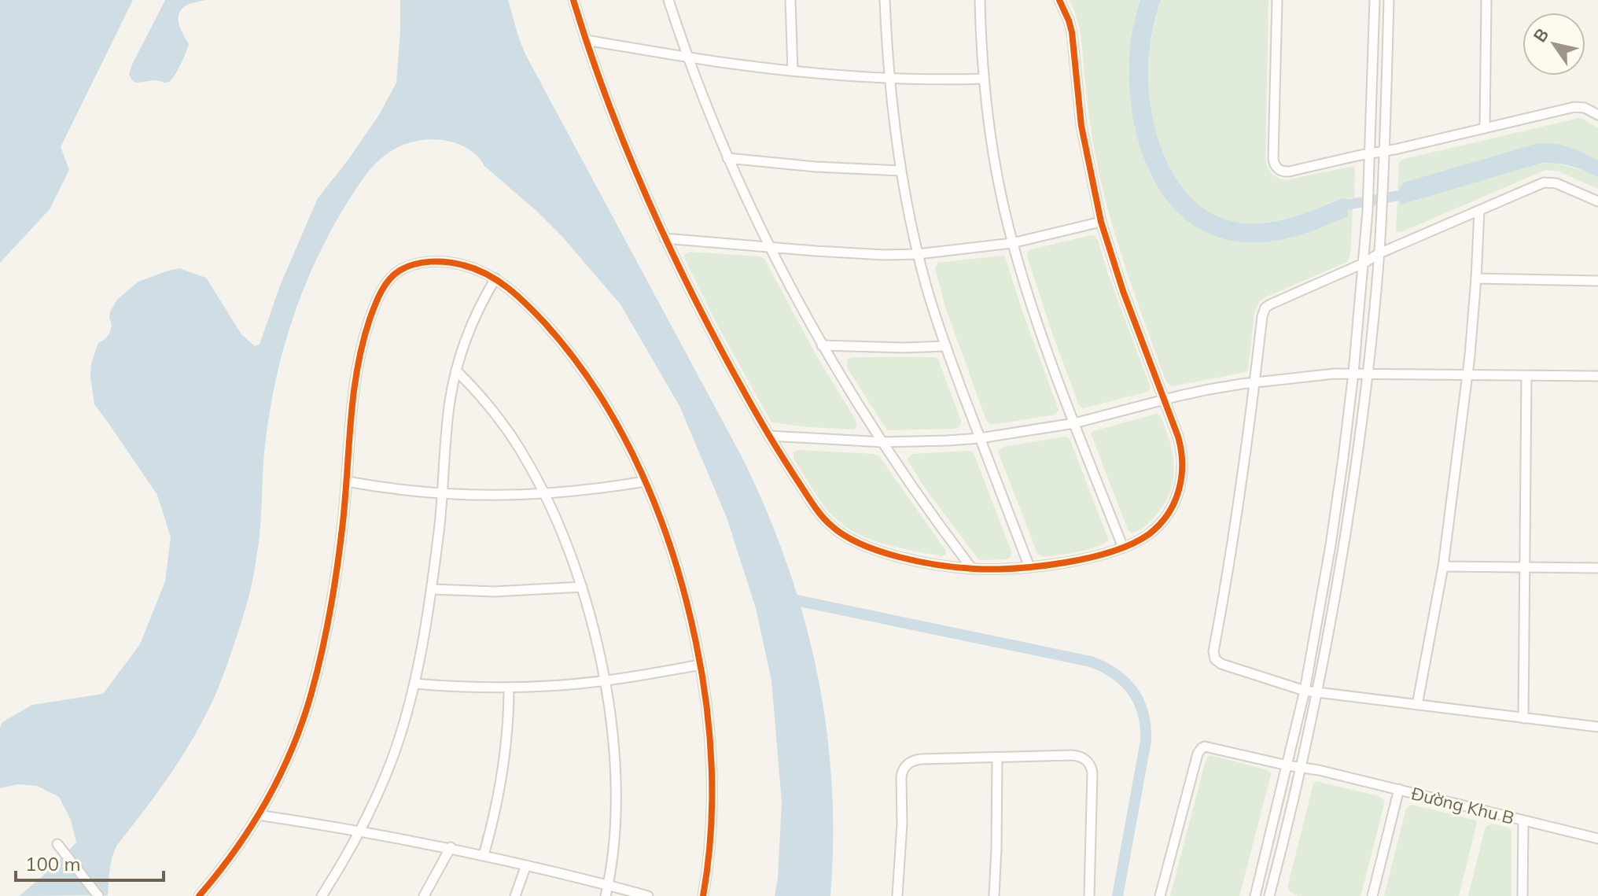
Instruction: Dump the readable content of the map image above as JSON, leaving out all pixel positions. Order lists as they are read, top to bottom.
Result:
{
  "streets": {
    "street": ["Đường Khu B"]
  },
  "scale_bar": "100 m",
  "north": "top left"
}
